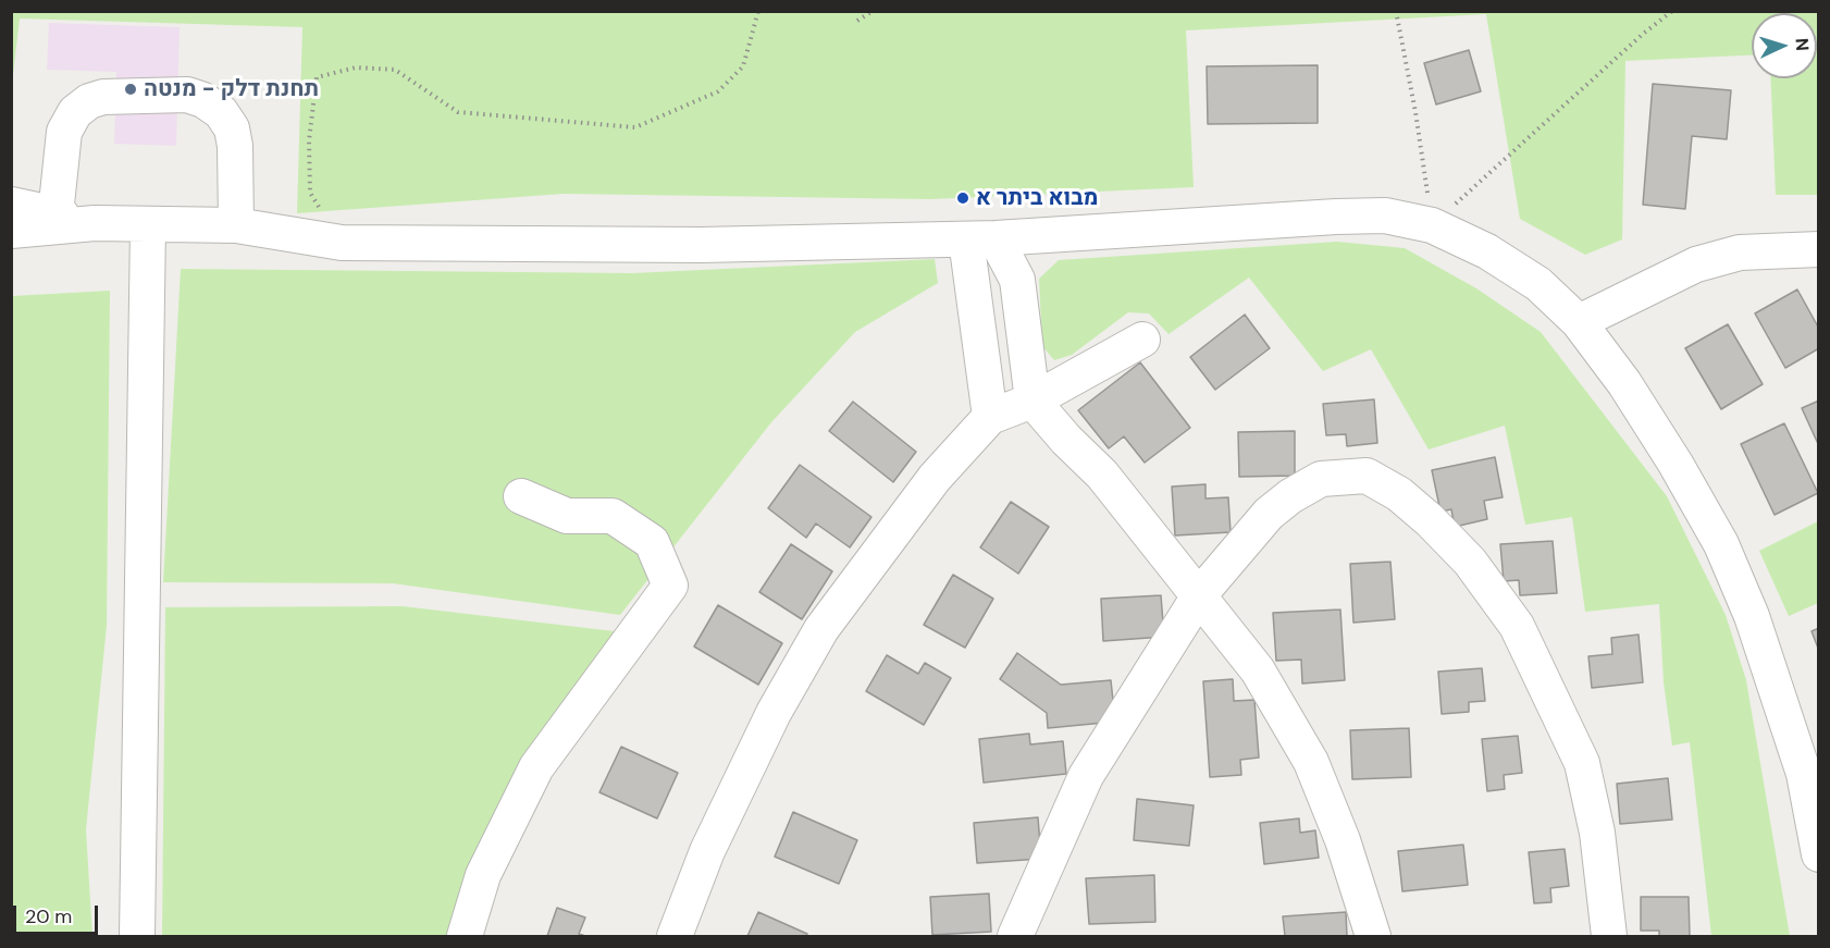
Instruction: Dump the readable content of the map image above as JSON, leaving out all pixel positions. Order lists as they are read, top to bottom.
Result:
{
  "places": ["תחנת דלק - מנטה", "מבוא ביתר א"],
  "scale_bar": "20 m",
  "north": "right"
}
